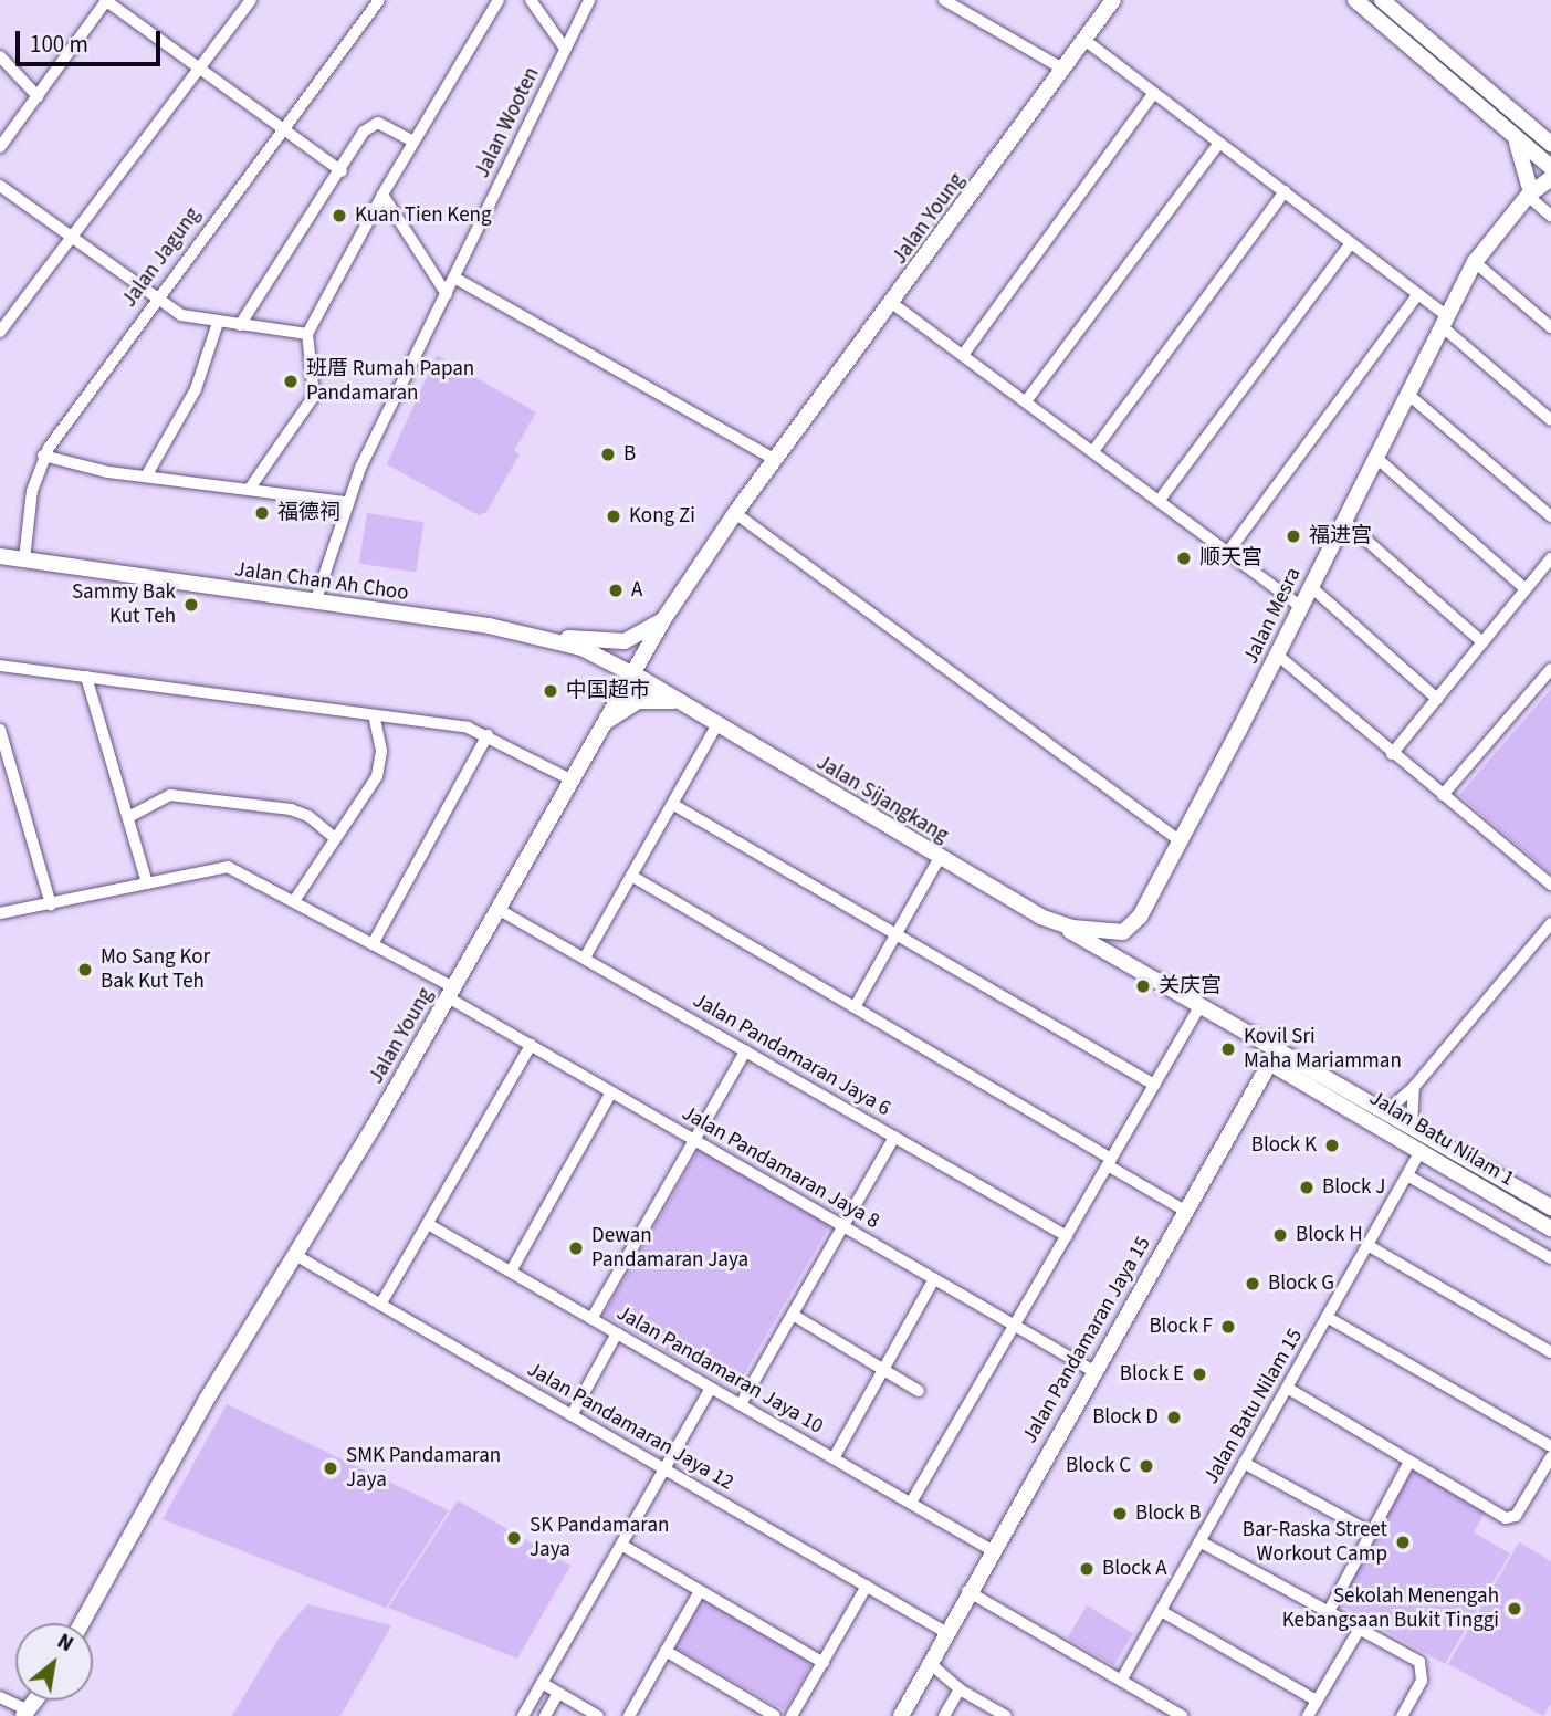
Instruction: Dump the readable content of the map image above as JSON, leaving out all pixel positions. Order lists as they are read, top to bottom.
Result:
{
  "streets": {
    "main road": [
      "Jalan Young",
      "Jalan Chan Ah Choo",
      "Jalan Mesra",
      "Jalan Sijangkang",
      "Jalan Batu Nilam 1",
      "Jalan Pandamaran Jaya 15"
    ],
    "street": [
      "Jalan Wooten",
      "Jalan Jagung",
      "Jalan Pandamaran Jaya 6",
      "Jalan Pandamaran Jaya 8",
      "Jalan Pandamaran Jaya 10",
      "Jalan Batu Nilam 15",
      "Jalan Pandamaran Jaya 12"
    ]
  },
  "crossings": [
    ["Jalan Wooten", "Jalan Chan Ah Choo"],
    ["Jalan Young", "Jalan Chan Ah Choo"],
    ["Jalan Young", "Jalan Sijangkang"],
    ["Jalan Young", "Jalan Pandamaran Jaya 6"],
    ["Jalan Young", "Jalan Pandamaran Jaya 8"],
    ["Jalan Young", "Jalan Pandamaran Jaya 12"],
    ["Jalan Jagung", "Jalan Chan Ah Choo"],
    ["Jalan Chan Ah Choo", "Jalan Sijangkang"],
    ["Jalan Mesra", "Jalan Sijangkang"],
    ["Jalan Sijangkang", "Jalan Batu Nilam 1"],
    ["Jalan Batu Nilam 1", "Jalan Pandamaran Jaya 15"],
    ["Jalan Batu Nilam 1", "Jalan Batu Nilam 15"],
    ["Jalan Pandamaran Jaya 8", "Jalan Pandamaran Jaya 15"],
    ["Jalan Pandamaran Jaya 15", "Jalan Pandamaran Jaya 10"],
    ["Jalan Pandamaran Jaya 15", "Jalan Pandamaran Jaya 12"]
  ],
  "places": [
    "Kuan Tien Keng",
    "班厝 Rumah Papan Pandamaran",
    "B",
    "福德祠",
    "Kong Zi",
    "福进宫",
    "顺天宫",
    "A",
    "Sammy Bak Kut Teh",
    "中国超市",
    "Mo Sang Kor Bak Kut Teh",
    "关庆宫",
    "Kovil Sri Maha Mariamman",
    "Block K",
    "Block J",
    "Block H",
    "Dewan Pandamaran Jaya",
    "Block G",
    "Block F",
    "Block E",
    "Block D",
    "Block C",
    "SMK Pandamaran Jaya",
    "Block B",
    "SK Pandamaran Jaya",
    "Bar-Raska Street Workout Camp",
    "Block A",
    "Sekolah Menengah Kebangsaan Bukit Tinggi"
  ],
  "scale_bar": "100 m",
  "north": "top right"
}
